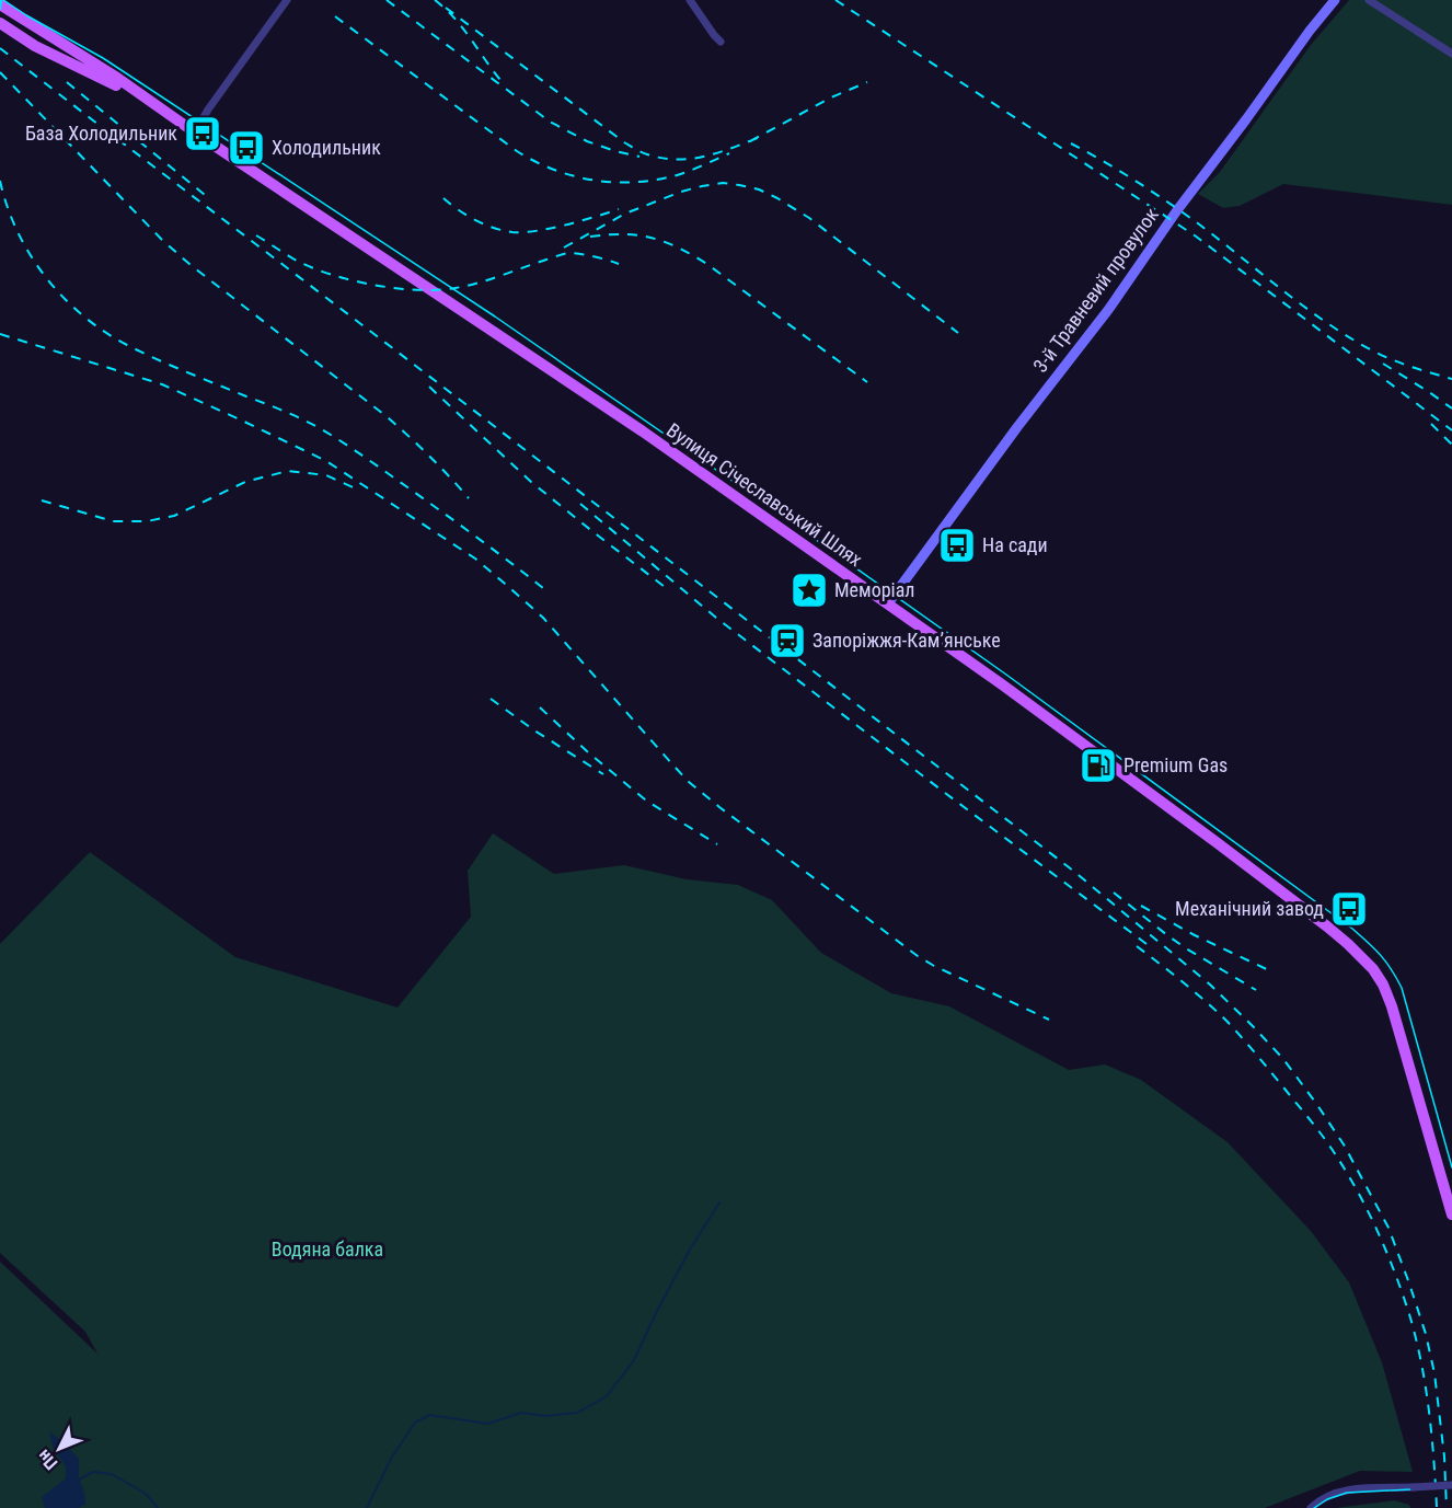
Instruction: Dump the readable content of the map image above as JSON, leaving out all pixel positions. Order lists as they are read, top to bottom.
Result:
{
  "streets": {
    "main road": ["3-й Травневий провулок", "Вулиця Січеславський Шлях"]
  },
  "crossings": [
    ["3-й Травневий провулок", "Вулиця Січеславський Шлях"]
  ],
  "parks": ["Водяна балка"],
  "places": {
    "bus stop": [
      "База Холодильник",
      "Холодильник",
      "На сади",
      "Механічний завод"
    ],
    "place": ["Меморіал"],
    "station": ["Запоріжжя-Кам’янське"],
    "fuel station": ["Premium Gas"]
  },
  "north": "bottom left"
}
